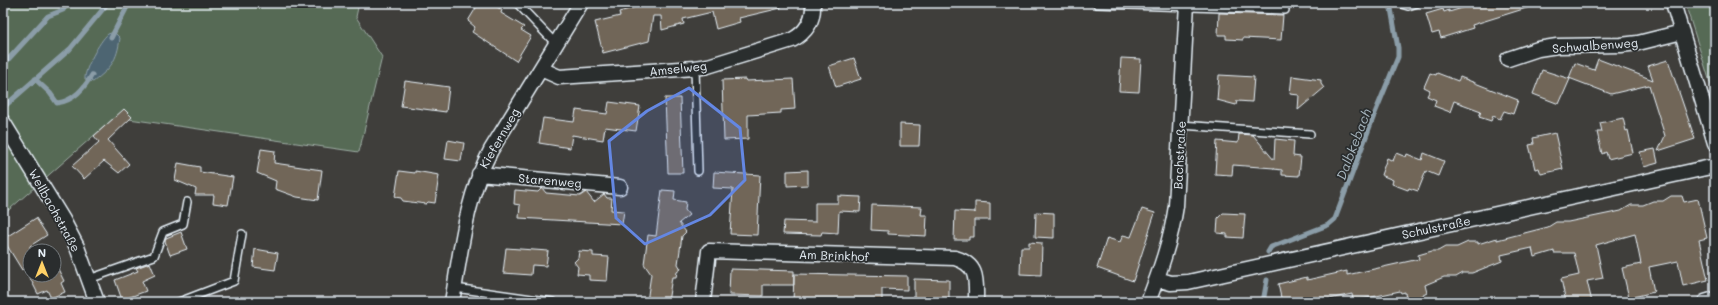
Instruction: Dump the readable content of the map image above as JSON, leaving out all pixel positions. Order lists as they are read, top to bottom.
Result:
{
  "streets": {
    "street": [
      "Schwalbenweg",
      "Amselweg",
      "Kiefernweg",
      "Bachstraße",
      "Starenweg",
      "Wellbachstraße",
      "Schulstraße",
      "Am Brinkhof"
    ]
  },
  "crossings": [
    ["Amselweg", "Kiefernweg"],
    ["Kiefernweg", "Starenweg"],
    ["Bachstraße", "Schulstraße"]
  ],
  "water": ["Dalbkebach"],
  "north": "top"
}
